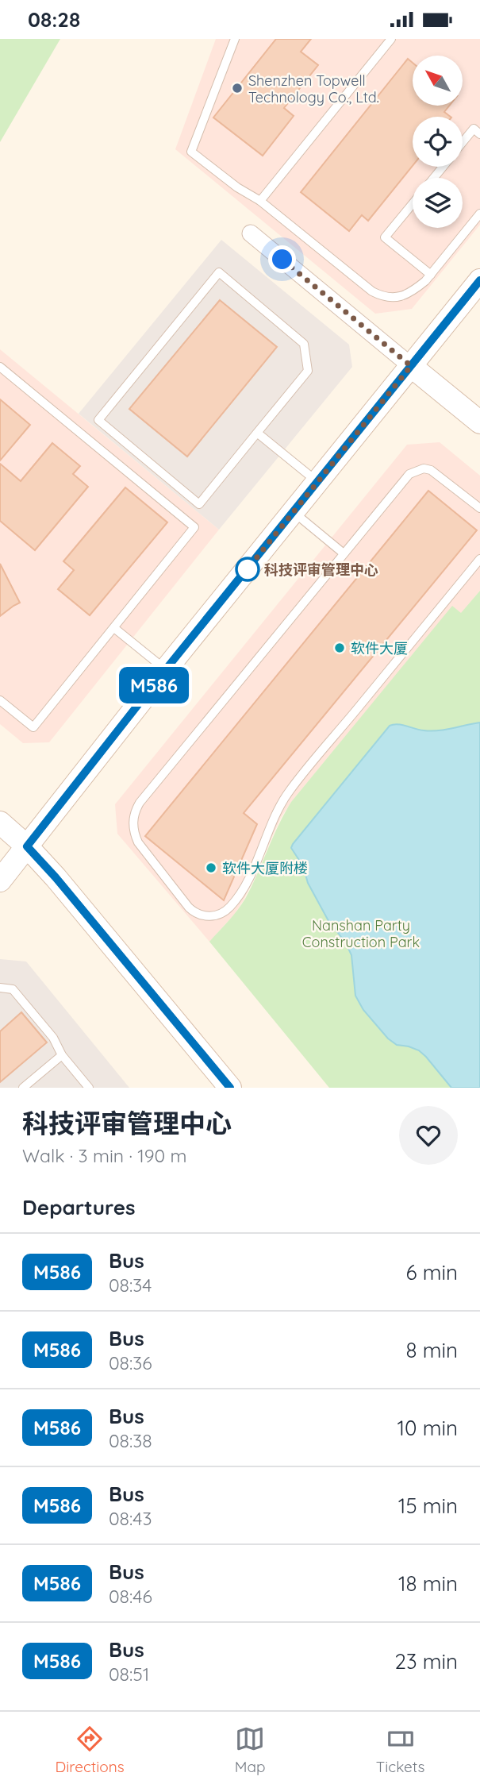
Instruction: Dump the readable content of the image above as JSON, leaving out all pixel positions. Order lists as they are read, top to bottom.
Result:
{
  "parks": ["Nanshan Party Construction Park"],
  "places": [
    "Shenzhen Topwell Technology Co., Ltd.",
    "科技评审管理中心",
    "软件大厦",
    "软件大厦附楼"
  ],
  "lines": ["bus line M586"],
  "north": "top left",
  "page": {
    "status": "08:28",
    "on_map": "M586",
    "heading": [
      ["科技评审管理中心", "Walk · 3 min · 190 m"],
      "Departures"
    ],
    "list": [
      {
        "mark": "M586",
        "name": "Bus",
        "note": "08:34",
        "value": "6 min"
      },
      {
        "mark": "M586",
        "name": "Bus",
        "note": "08:36",
        "value": "8 min"
      },
      {
        "mark": "M586",
        "name": "Bus",
        "note": "08:38",
        "value": "10 min"
      },
      {
        "mark": "M586",
        "name": "Bus",
        "note": "08:43",
        "value": "15 min"
      },
      {
        "mark": "M586",
        "name": "Bus",
        "note": "08:46",
        "value": "18 min"
      },
      {
        "mark": "M586",
        "name": "Bus",
        "note": "08:51",
        "value": "23 min"
      }
    ],
    "tabs": ["Directions", "Map", "Tickets"]
  }
}
